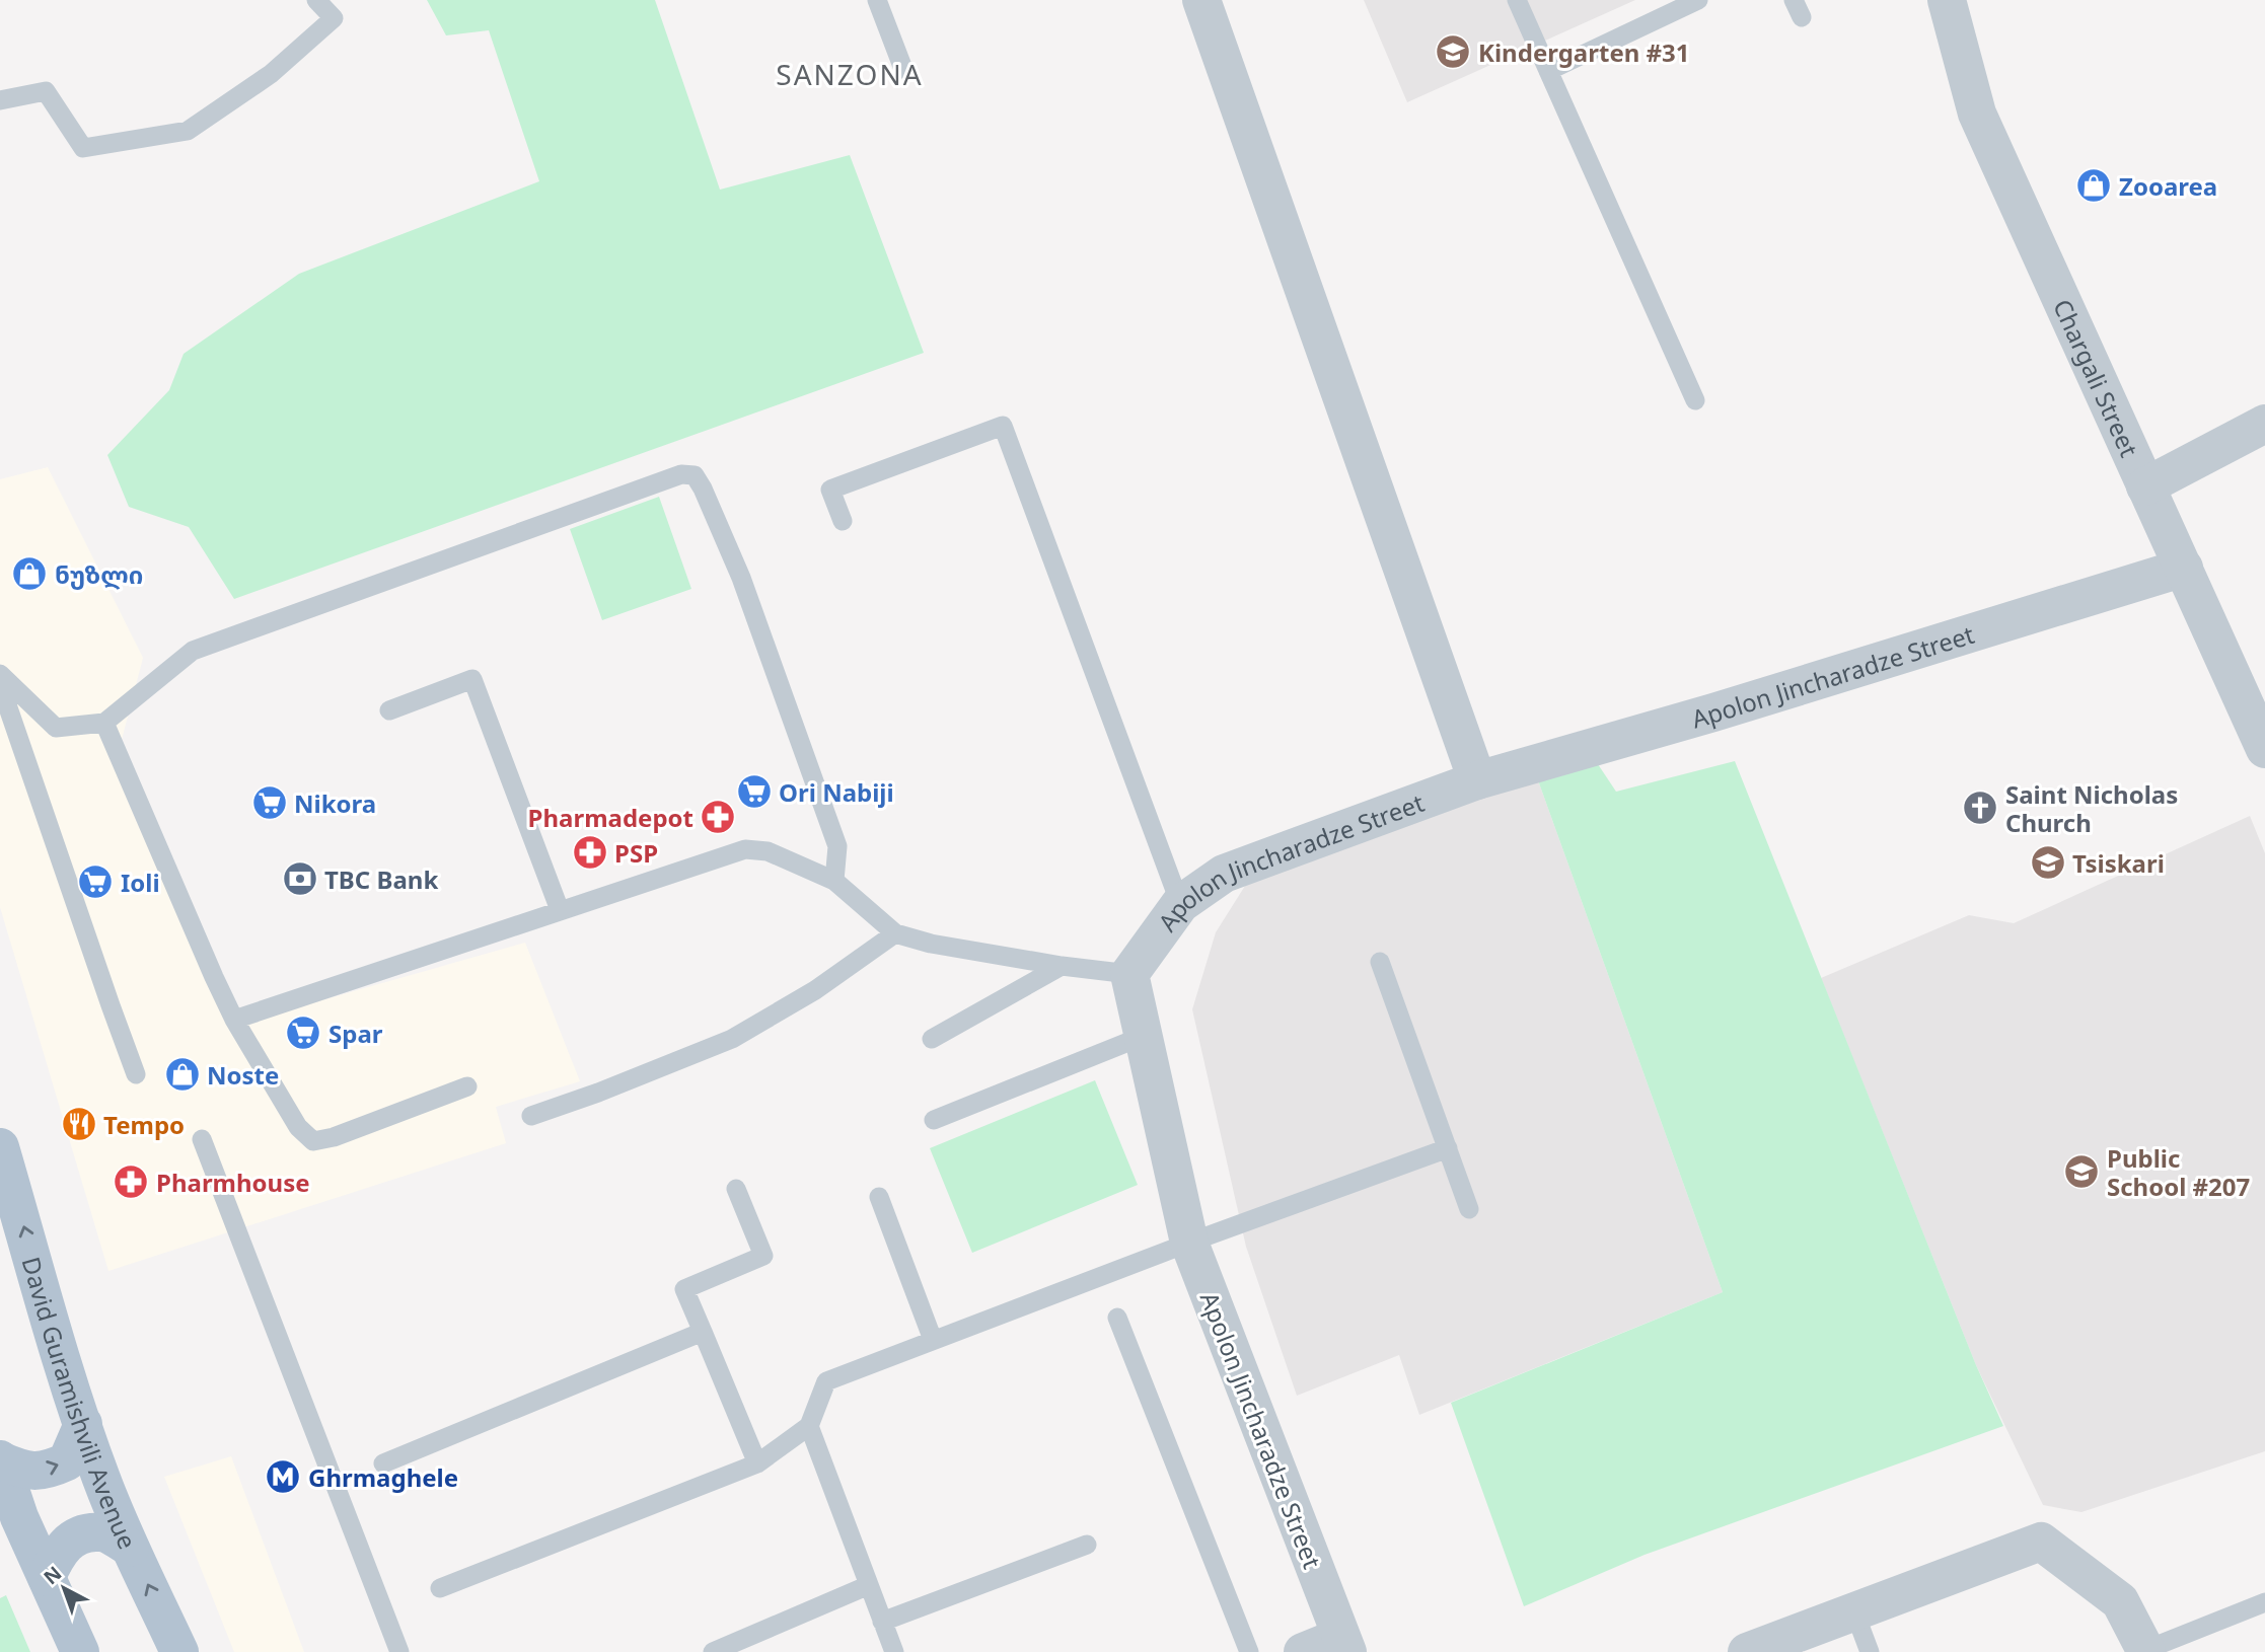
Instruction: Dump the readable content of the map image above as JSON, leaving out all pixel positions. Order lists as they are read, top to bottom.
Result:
{
  "streets": {
    "main road": ["David Guramishvili Avenue"],
    "street": ["Chargali Street", "Apolon Jincharadze Street"]
  },
  "crossings": [
    ["Chargali Street", "Apolon Jincharadze Street"]
  ],
  "one_way": ["David Guramishvili Avenue"],
  "districts": ["SANZONA"],
  "places": {
    "school or university": ["Kindergarten #31", "Tsiskari", "Public School #207"],
    "shop": ["Zooarea", "ნუზლი", "Noste"],
    "supermarket": [
      "Ori Nabiji",
      "Nikora",
      "Ioli",
      "Spar"
    ],
    "church": ["Saint Nicholas Church"],
    "pharmacy": ["Pharmadepot", "PSP", "Pharmhouse"],
    "bank": ["TBC Bank"],
    "restaurant": ["Tempo"],
    "metro station": ["Ghrmaghele"]
  },
  "north": "top left"
}
